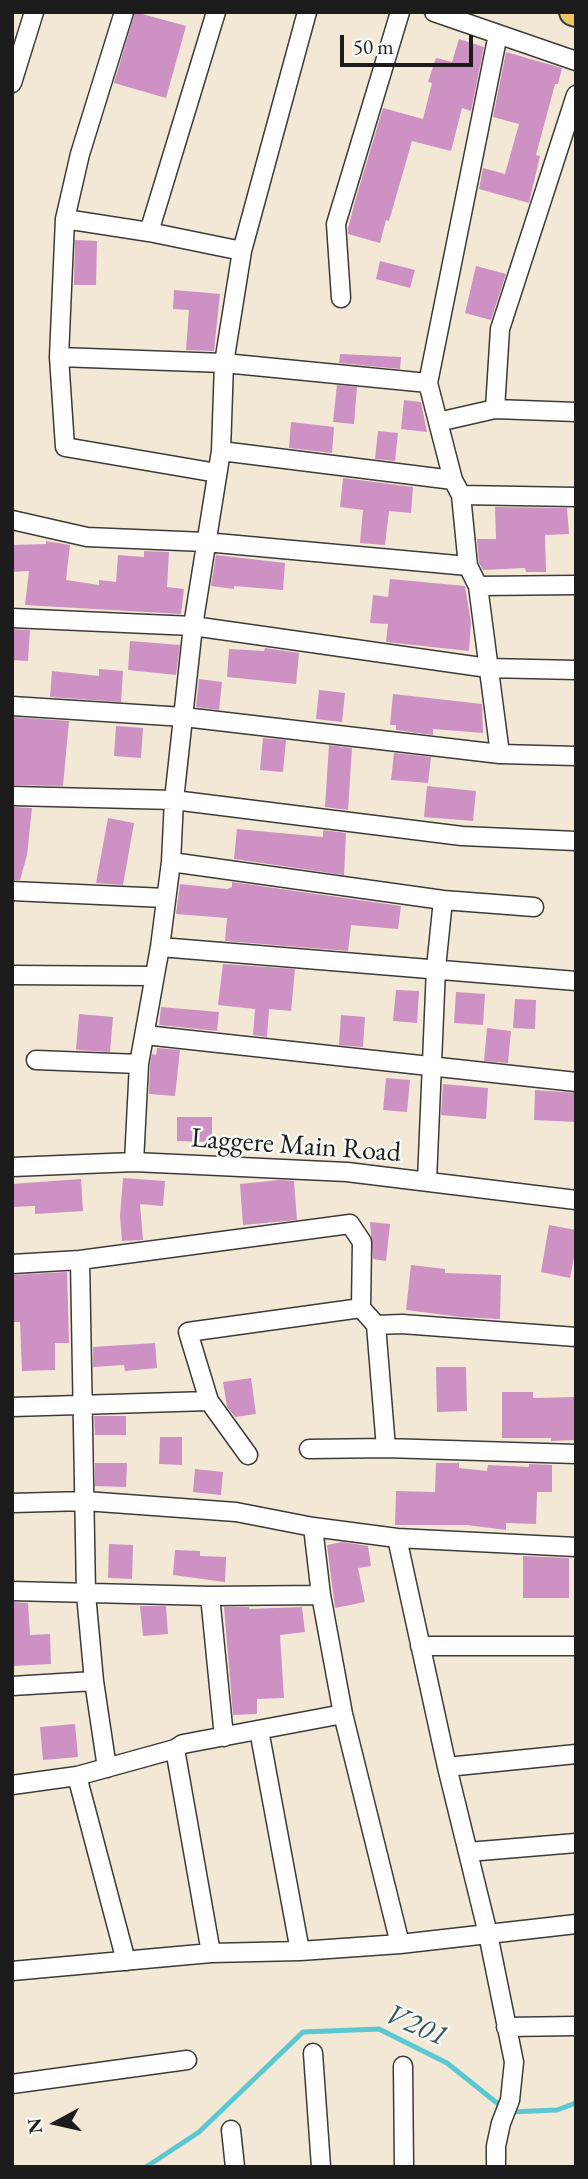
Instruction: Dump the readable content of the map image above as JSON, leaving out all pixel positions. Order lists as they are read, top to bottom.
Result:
{
  "streets": {
    "street": ["Laggere Main Road"]
  },
  "water": ["V201"],
  "scale_bar": "50 m",
  "north": "left"
}
